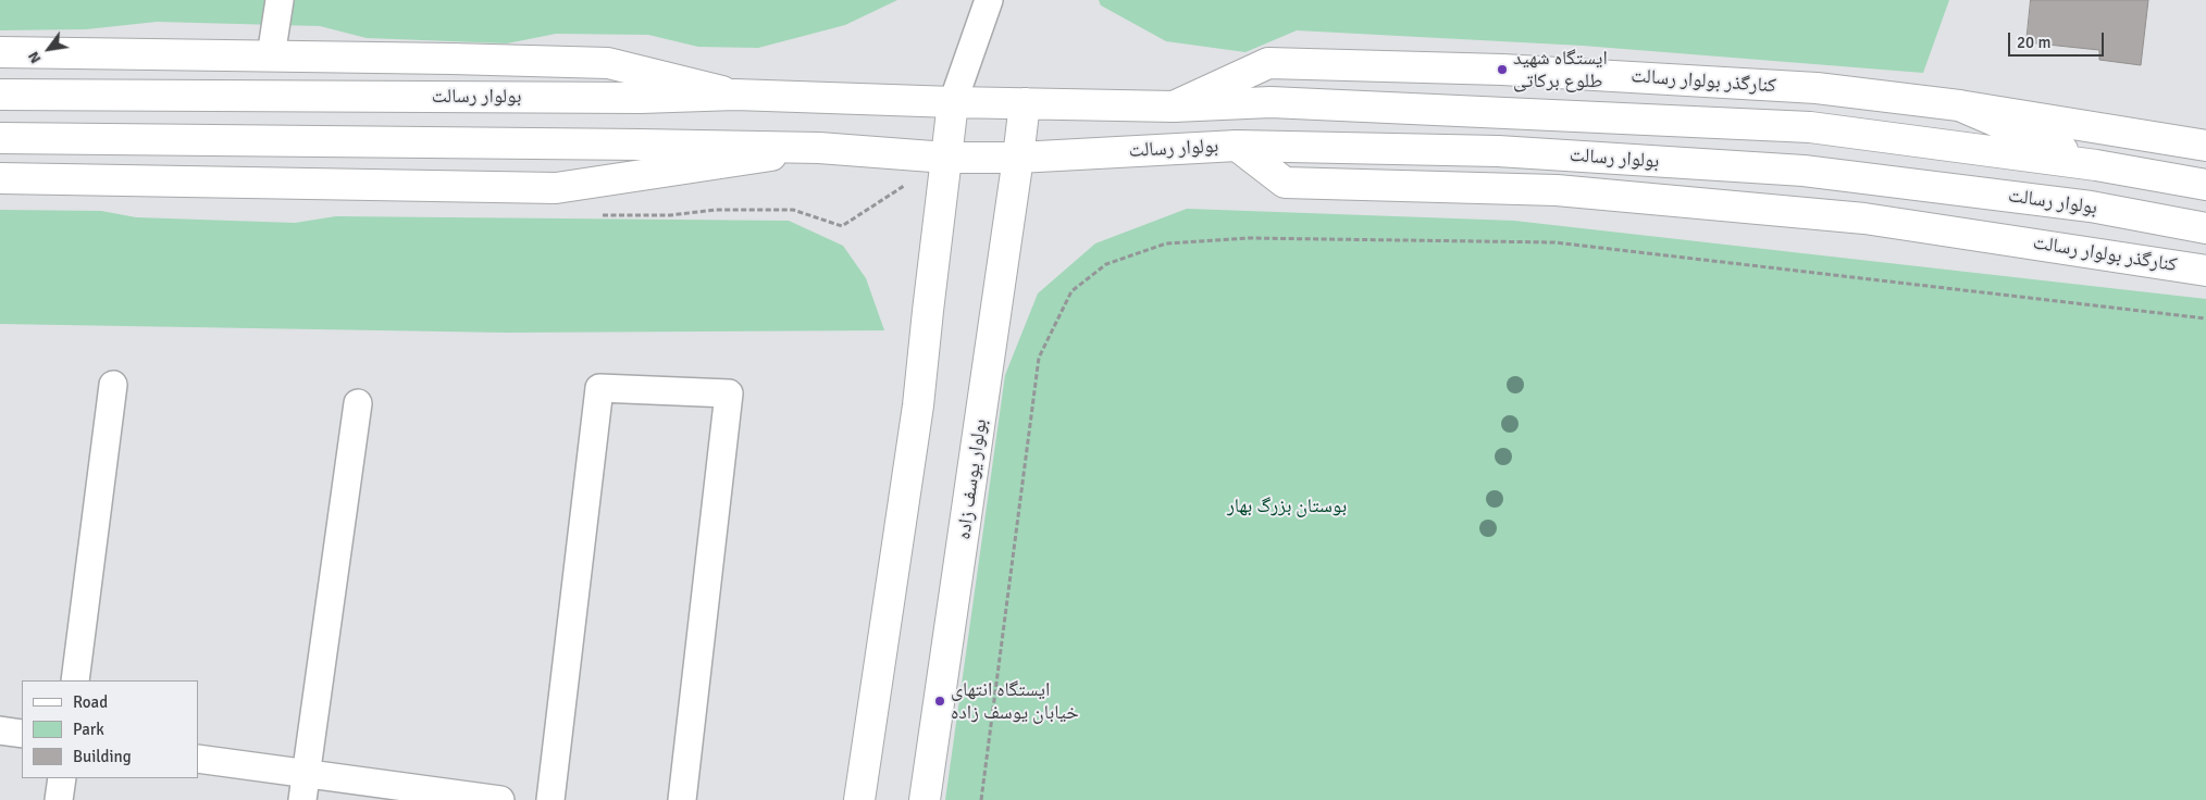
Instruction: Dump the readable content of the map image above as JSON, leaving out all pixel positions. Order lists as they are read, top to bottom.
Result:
{
  "streets": {
    "main road": ["کنارگذر بولوار رسالت", "بولوار رسالت", "بولوار یوسف زاده"]
  },
  "crossings": [
    ["کنارگذر بولوار رسالت", "بولوار رسالت"],
    ["بولوار رسالت", "بولوار یوسف زاده"]
  ],
  "parks": ["بوستان بزرگ بهار"],
  "places": ["ایستگاه شهید طلوع برکاتی", "ایستگاه انتهای خیابان یوسف زاده"],
  "legend": ["Road", "Park", "Building"],
  "scale_bar": "20 m",
  "north": "bottom left"
}
